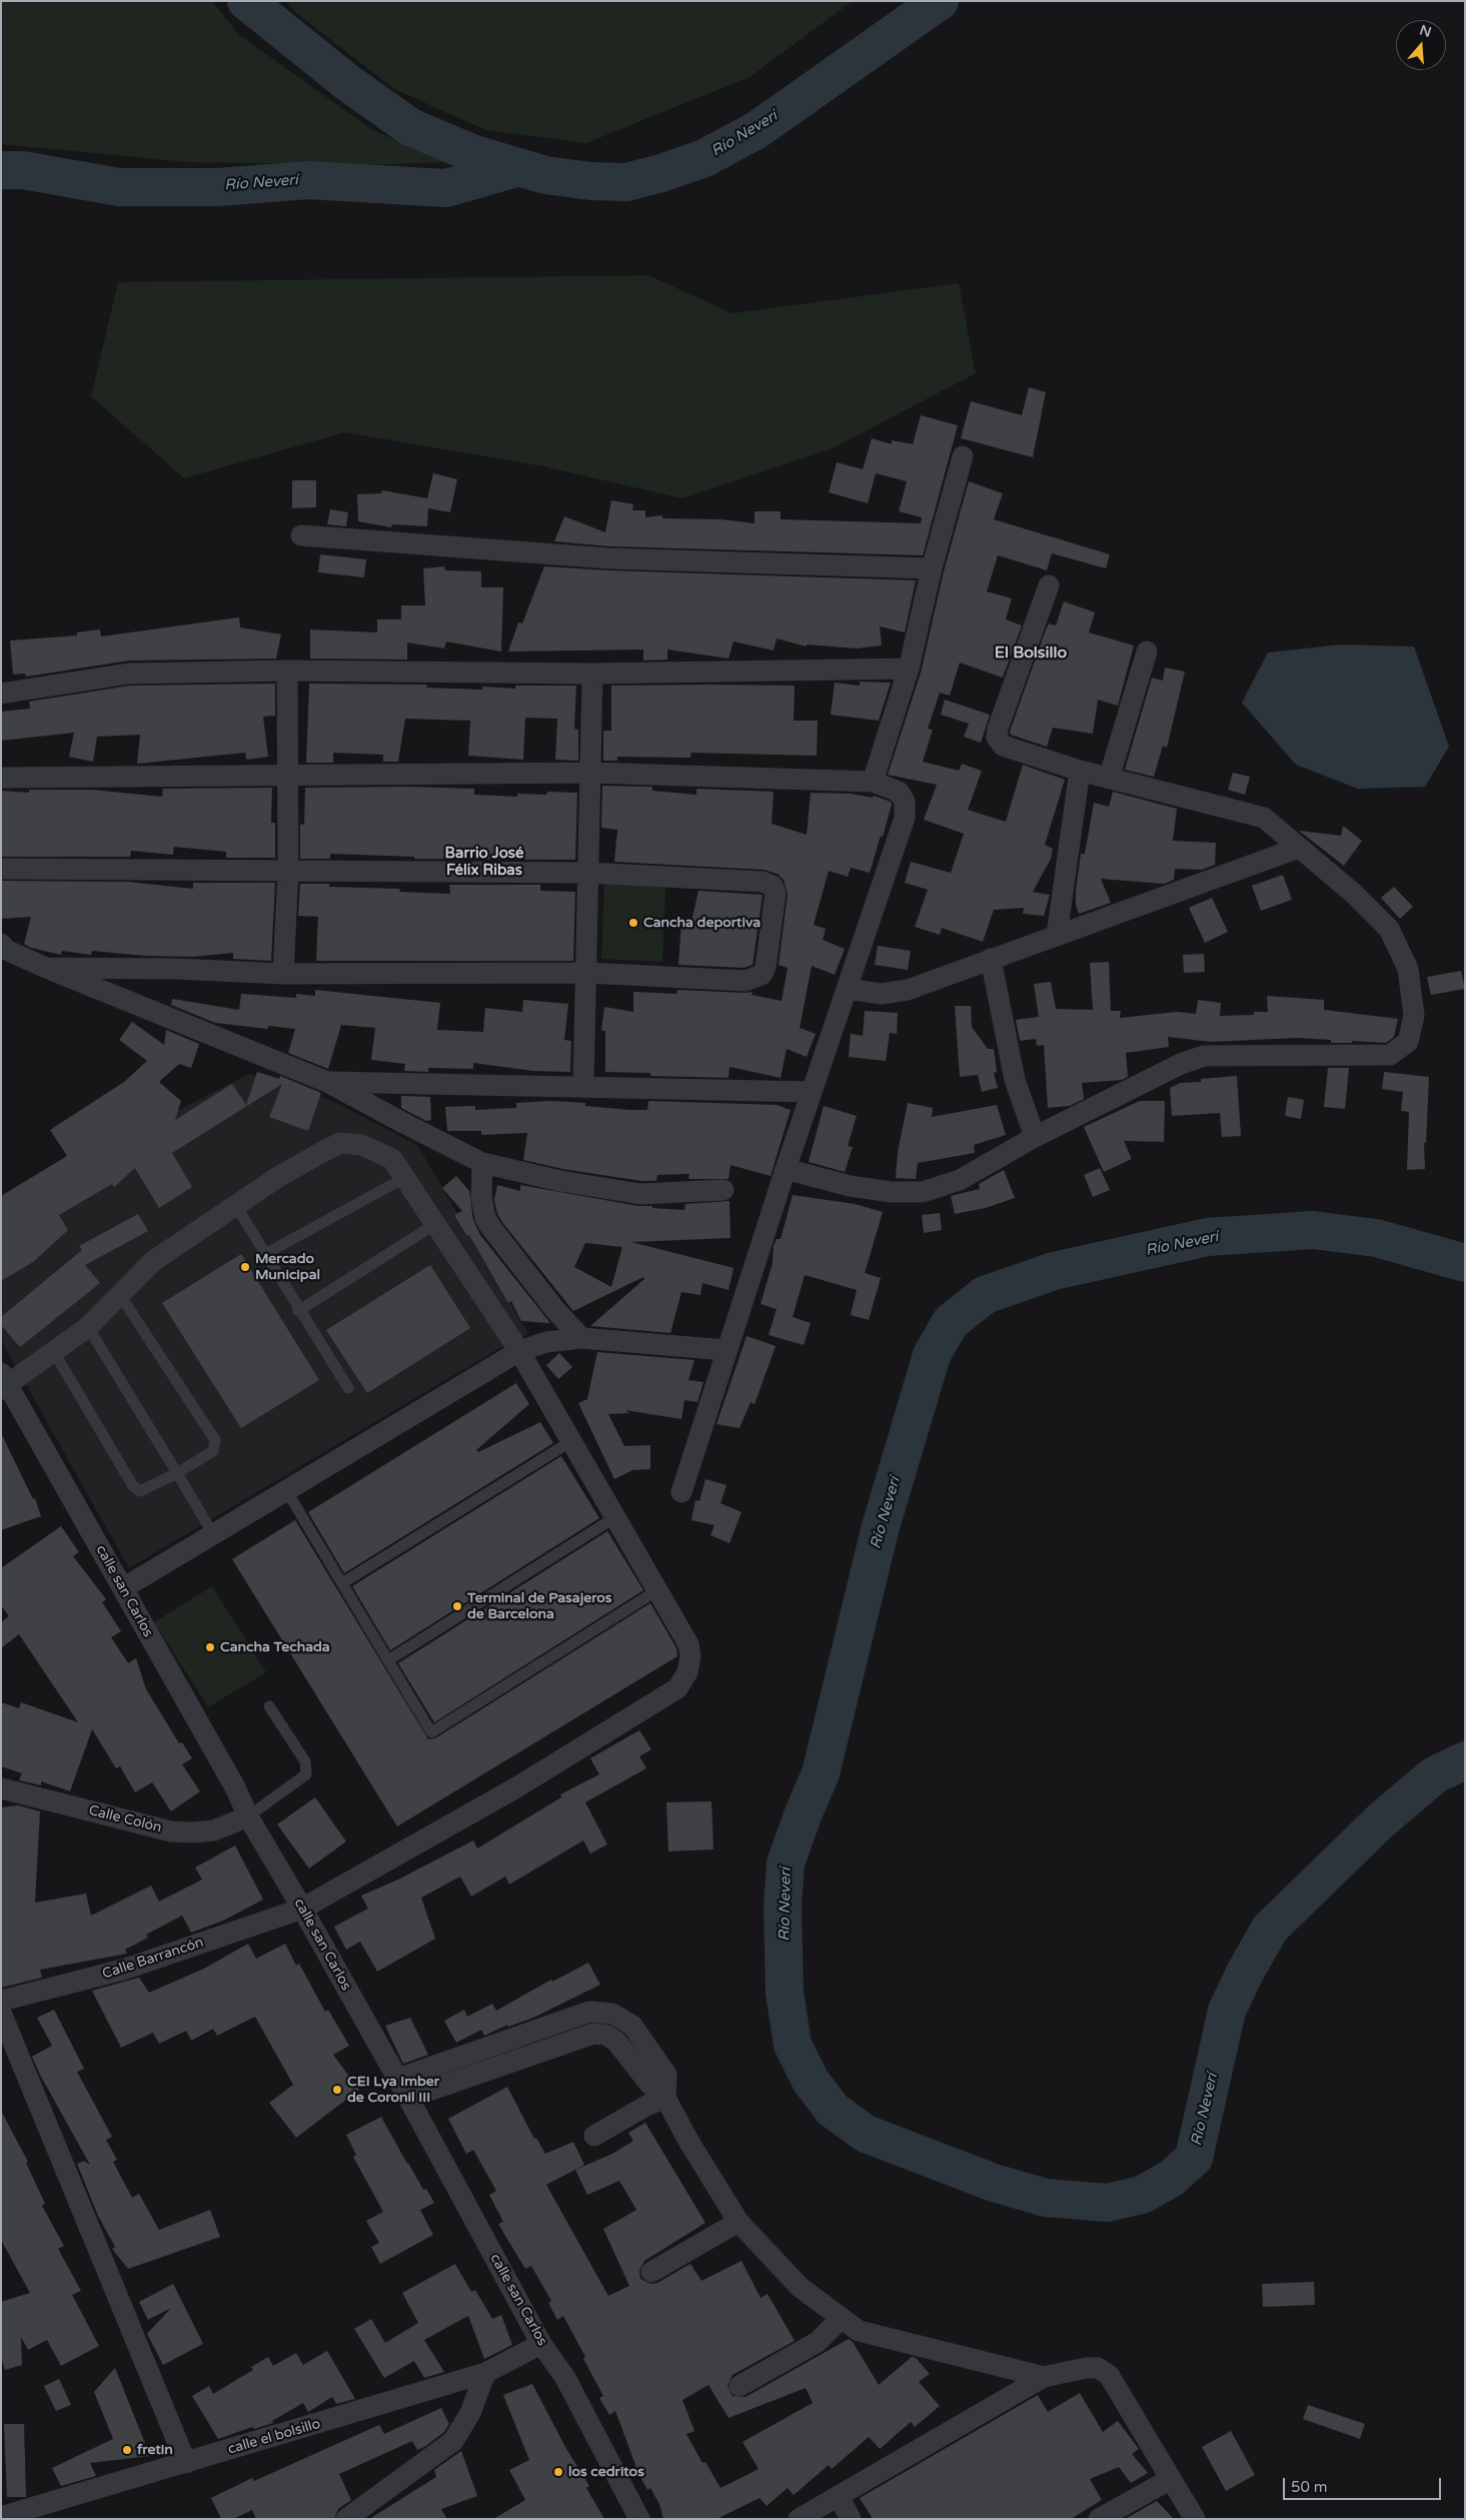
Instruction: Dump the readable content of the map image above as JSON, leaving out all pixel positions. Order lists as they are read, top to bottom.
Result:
{
  "streets": {
    "street": [
      "calle san Carlos",
      "Calle Colón",
      "Calle Barrancón",
      "calle el bolsillo"
    ]
  },
  "crossings": [
    ["calle san Carlos", "Calle Colón"],
    ["calle san Carlos", "Calle Barrancón"],
    ["calle san Carlos", "calle el bolsillo"]
  ],
  "districts": ["El Bolsillo", "Barrio José Félix Ribas"],
  "water": ["Río Neverí"],
  "places": [
    "Cancha deportiva",
    "Mercado Municipal",
    "Terminal de Pasajeros de Barcelona",
    "Cancha Techada",
    "CEI Lya Imber de Coronil III",
    "fretin",
    "los cedritos"
  ],
  "scale_bar": "50 m",
  "north": "top"
}
